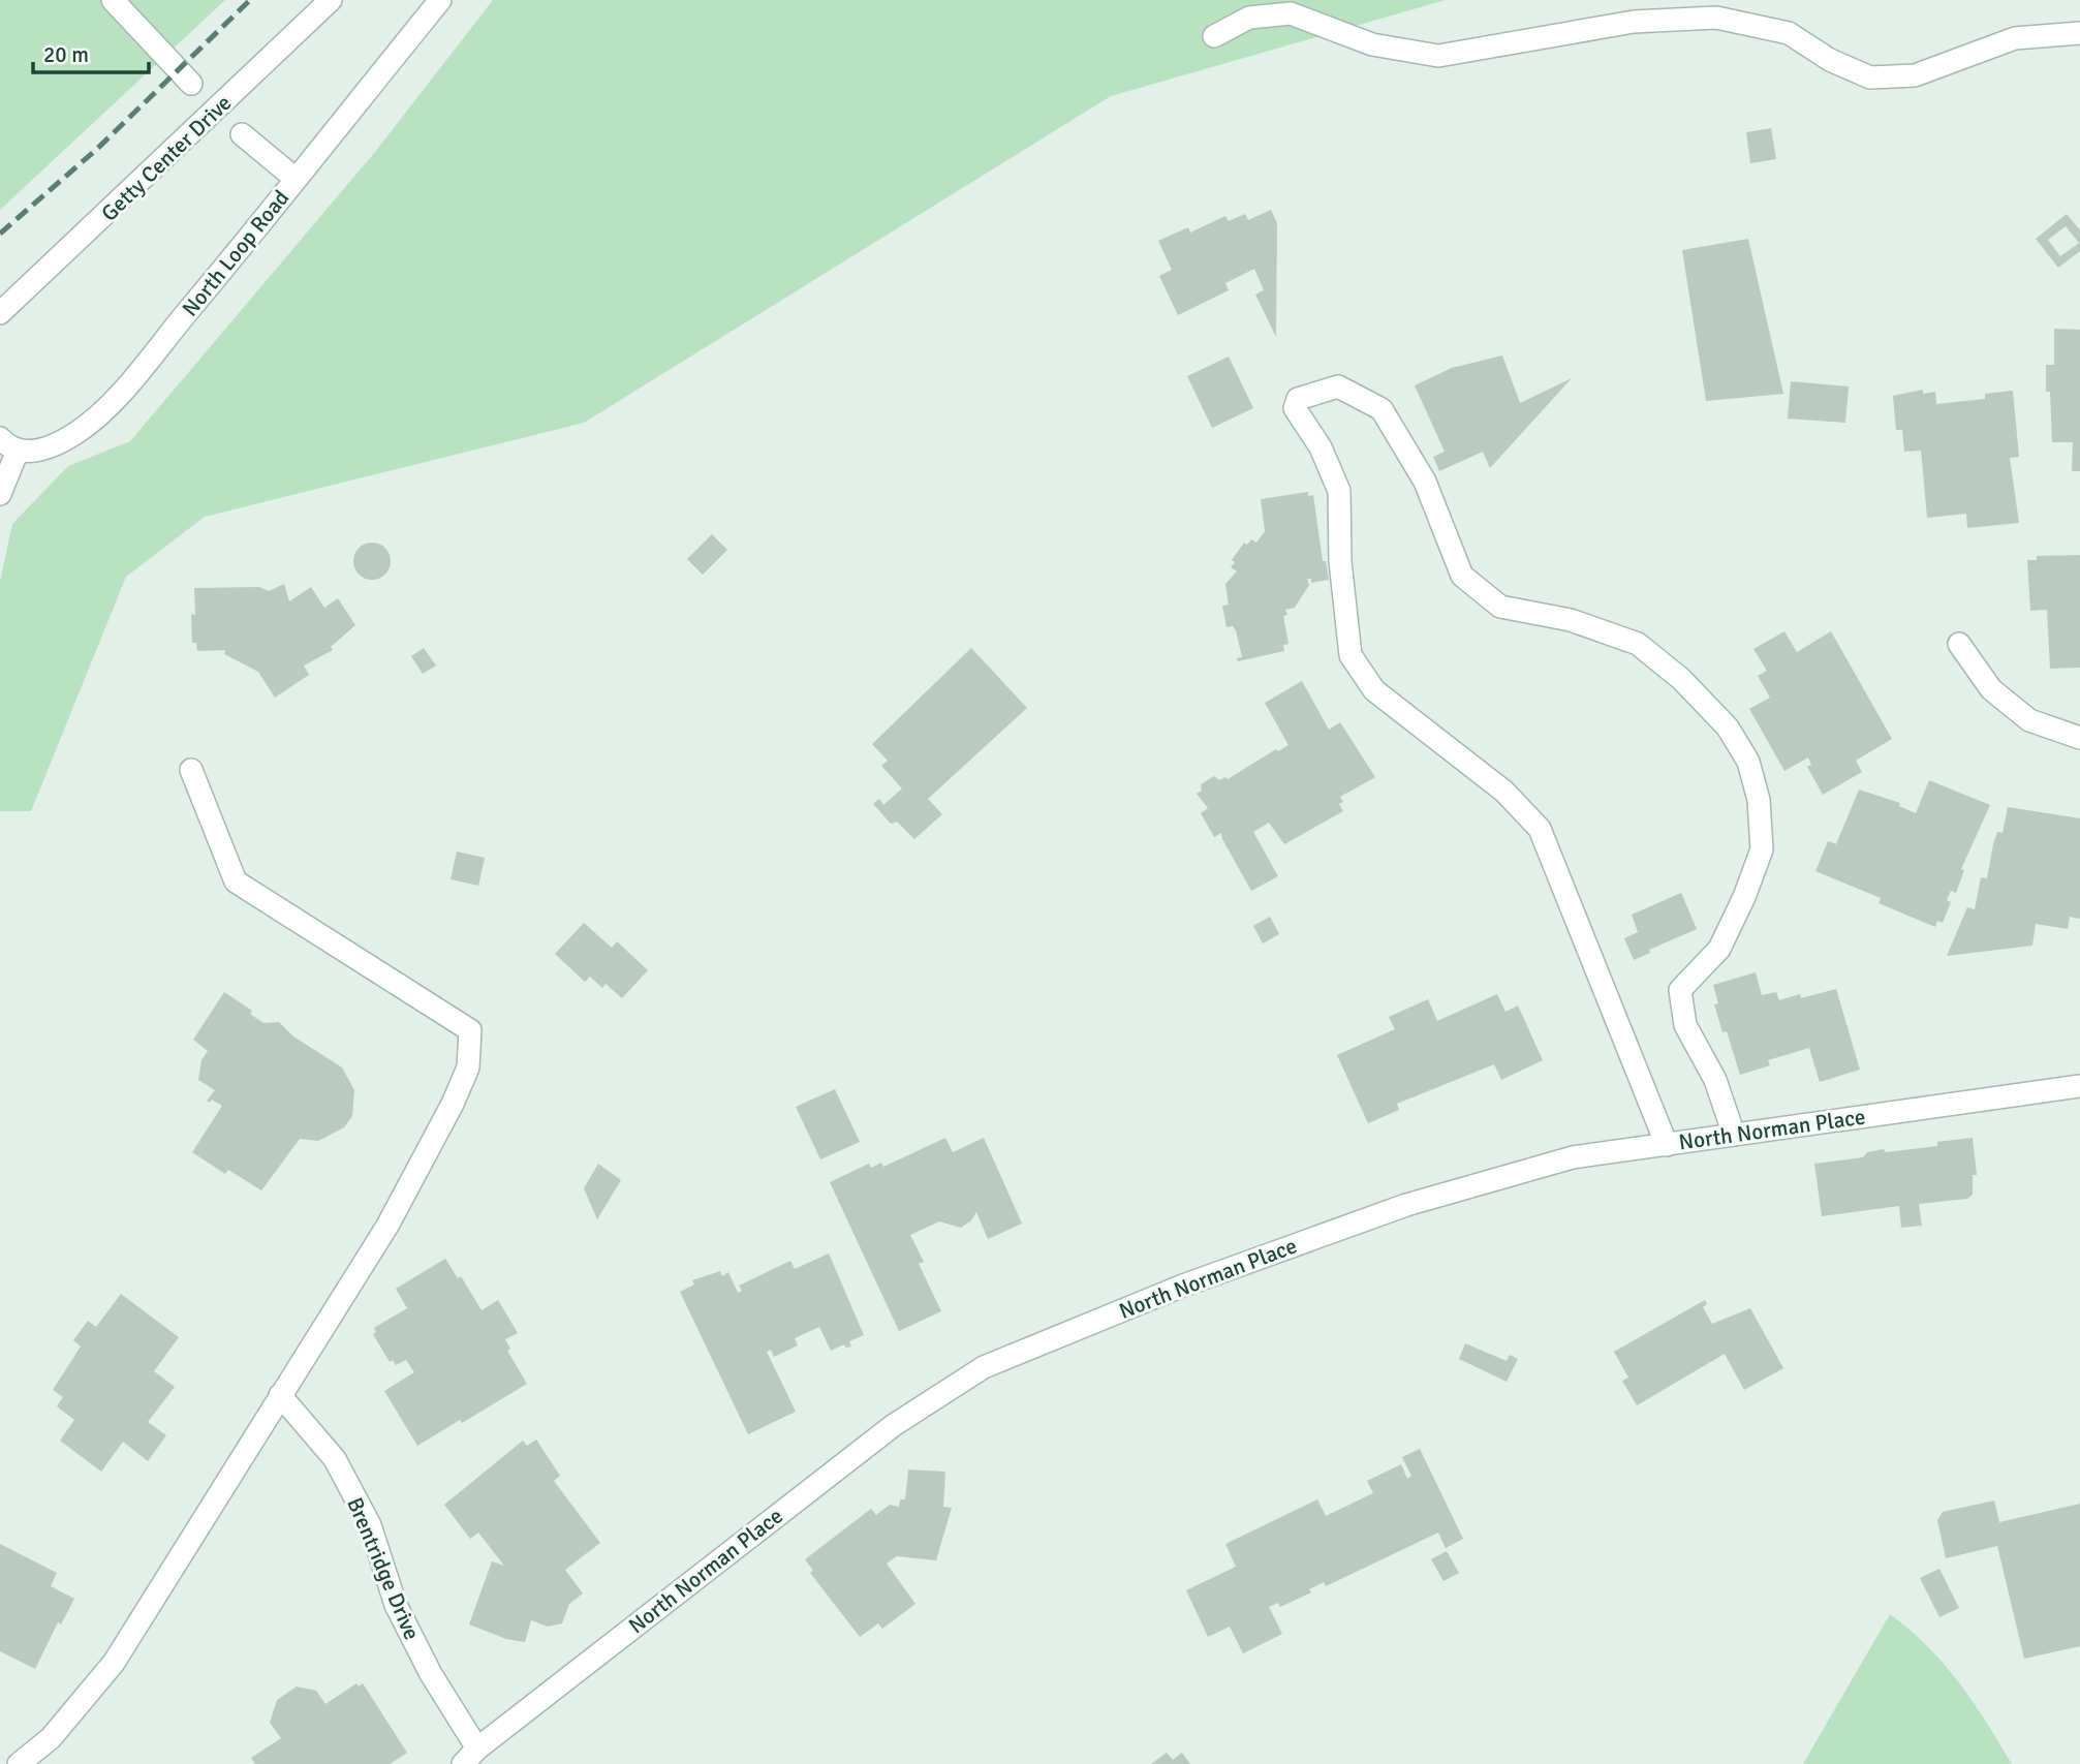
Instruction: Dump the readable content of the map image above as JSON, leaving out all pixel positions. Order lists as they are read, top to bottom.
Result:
{
  "streets": {
    "street": [
      "Getty Center Drive",
      "North Loop Road",
      "North Norman Place",
      "Brentridge Drive"
    ]
  },
  "crossings": [
    ["North Norman Place", "Brentridge Drive"]
  ],
  "scale_bar": "20 m"
}
